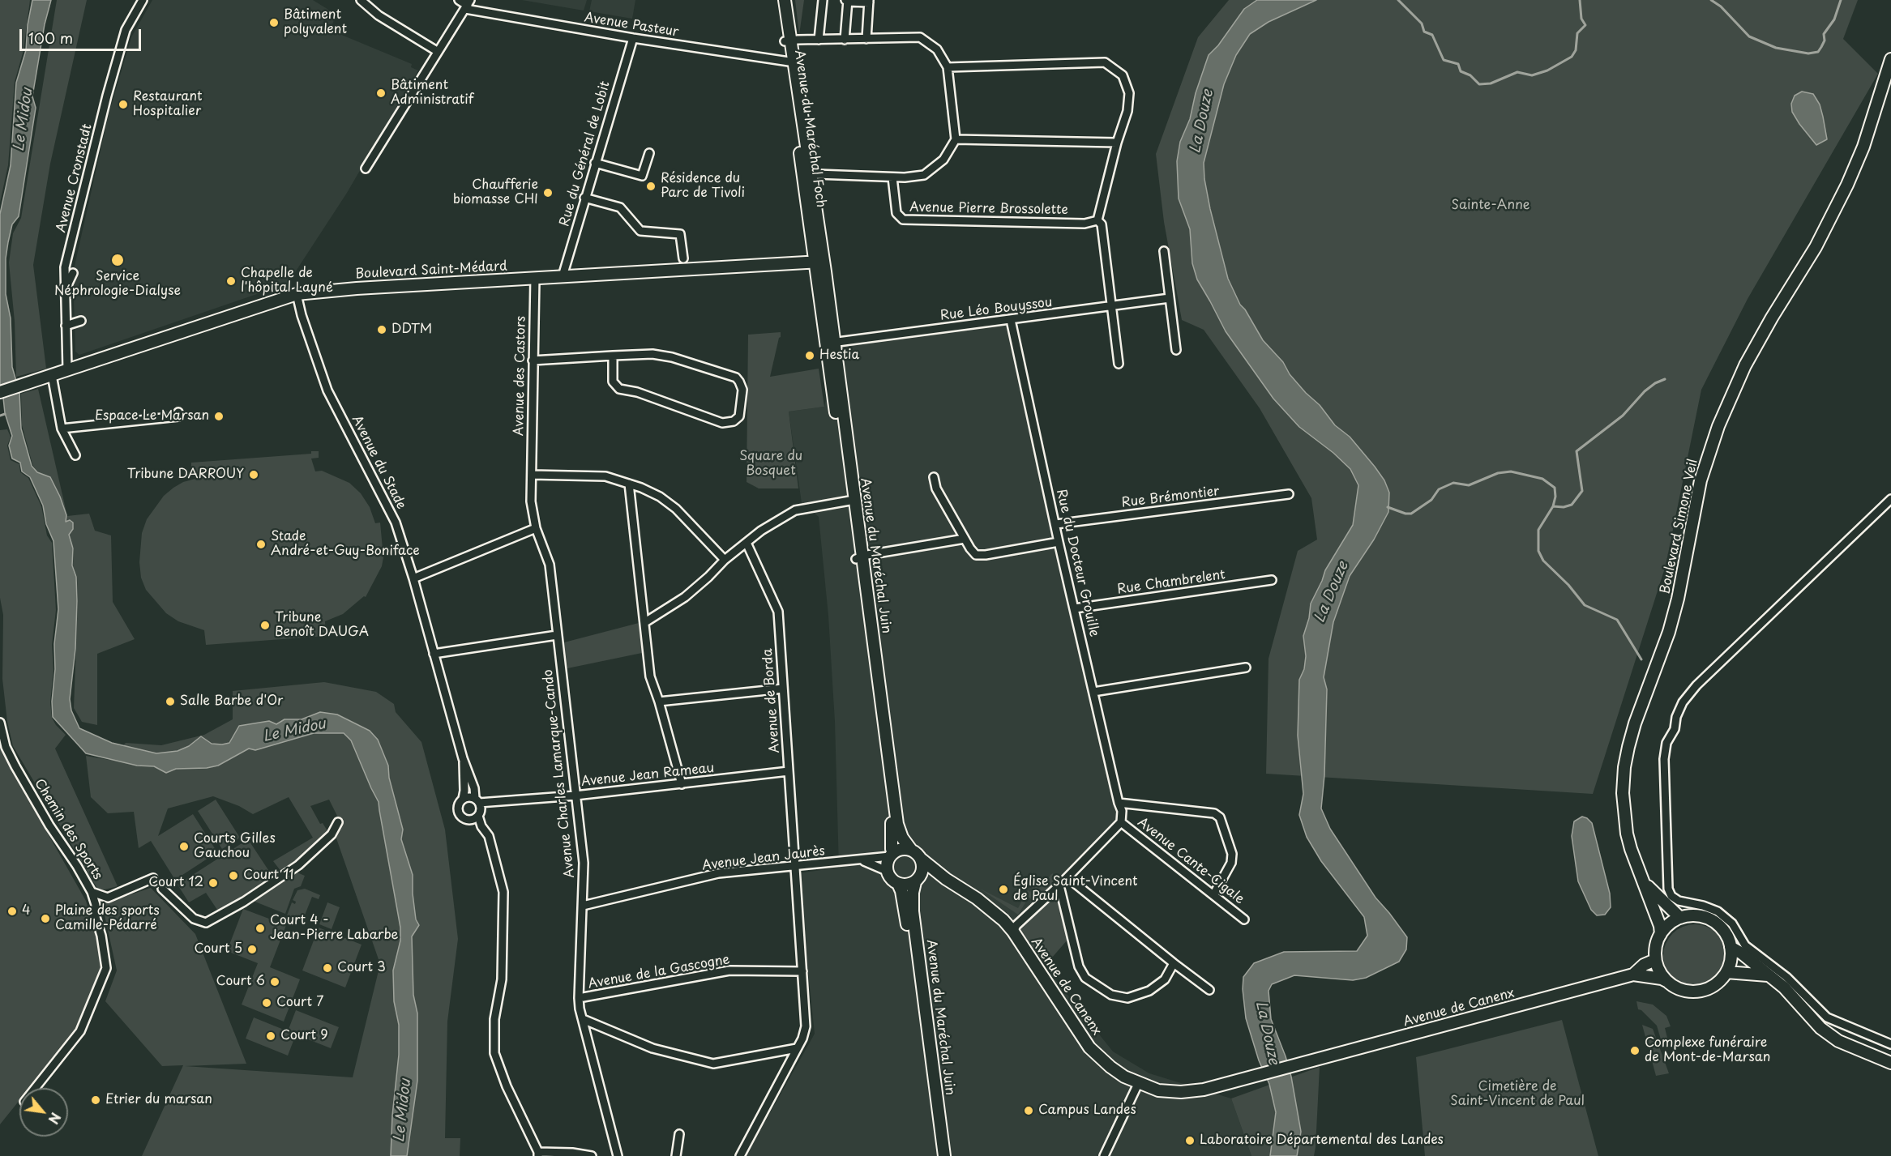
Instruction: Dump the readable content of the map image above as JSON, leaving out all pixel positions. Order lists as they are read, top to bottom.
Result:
{
  "streets": {
    "main road": [
      "Avenue du Maréchal Foch",
      "Boulevard Saint-Médard",
      "Boulevard Simone Veil",
      "Avenue du Maréchal Juin",
      "Avenue de Canenx"
    ],
    "street": [
      "Avenue Pasteur",
      "Rue du Général de Lobit",
      "Avenue Cronstadt",
      "Avenue Pierre Brossolette",
      "Rue Léo Bouyssou",
      "Avenue des Castors",
      "Avenue du Stade",
      "Rue Brémontier",
      "Rue du Docteur Grouille",
      "Rue Chambrelent",
      "Avenue de Borda",
      "Avenue Charles Lamarque-Cando",
      "Avenue Jean Rameau",
      "Chemin des Sports",
      "Avenue Jean Jaurès",
      "Avenue Cante-Cigale",
      "Avenue de la Gascogne"
    ]
  },
  "crossings": [
    ["Avenue Pasteur", "Avenue du Maréchal Foch"],
    ["Avenue Pasteur", "Rue du Général de Lobit"],
    ["Avenue du Maréchal Foch", "Boulevard Saint-Médard"],
    ["Avenue du Maréchal Foch", "Avenue du Maréchal Juin"],
    ["Rue du Général de Lobit", "Boulevard Saint-Médard"],
    ["Avenue Cronstadt", "Boulevard Saint-Médard"],
    ["Boulevard Saint-Médard", "Avenue des Castors"],
    ["Boulevard Saint-Médard", "Avenue du Stade"],
    ["Boulevard Saint-Médard", "Avenue du Maréchal Juin"],
    ["Rue Léo Bouyssou", "Avenue du Maréchal Juin"],
    ["Rue Léo Bouyssou", "Rue du Docteur Grouille"],
    ["Avenue des Castors", "Avenue Charles Lamarque-Cando"],
    ["Avenue du Stade", "Avenue Jean Rameau"],
    ["Rue Brémontier", "Rue du Docteur Grouille"],
    ["Boulevard Simone Veil", "Avenue de Canenx"],
    ["Avenue du Maréchal Juin", "Avenue Jean Jaurès"],
    ["Avenue du Maréchal Juin", "Avenue de Canenx"],
    ["Rue du Docteur Grouille", "Rue Chambrelent"],
    ["Rue du Docteur Grouille", "Avenue Cante-Cigale"],
    ["Avenue de Borda", "Avenue Jean Rameau"],
    ["Avenue de Borda", "Avenue Jean Jaurès"],
    ["Avenue de Borda", "Avenue de la Gascogne"],
    ["Avenue Charles Lamarque-Cando", "Avenue Jean Rameau"],
    ["Avenue Charles Lamarque-Cando", "Avenue Jean Jaurès"],
    ["Avenue Charles Lamarque-Cando", "Avenue de la Gascogne"],
    ["Avenue Jean Jaurès", "Avenue de Canenx"]
  ],
  "water": ["Le Midou", "La Douze"],
  "parks": ["Sainte-Anne", "Square du Bosquet", "Cimetière de Saint-Vincent de Paul"],
  "places": [
    "Bâtiment polyvalent",
    "Bâtiment Administratif",
    "Restaurant Hospitalier",
    "Résidence du Parc de Tivoli",
    "Chaufferie biomasse CHI",
    "Service Néphrologie-Dialyse",
    "Chapelle de l'hôpital Layné",
    "DDTM",
    "Hestia",
    "Espace Le Marsan",
    "Tribune DARROUY",
    "Stade André-et-Guy-Boniface",
    "Tribune Benoît DAUGA",
    "Salle Barbe d'Or",
    "Courts Gilles Gauchou",
    "Court 11",
    "Court 12",
    "Église Saint-Vincent de Paul",
    "4",
    "Plaine des sports Camille-Pédarré",
    "Court 4 - Jean-Pierre Labarbe",
    "Court 5",
    "Court 3",
    "Court 6",
    "Court 7",
    "Court 9",
    "Complexe funéraire de Mont-de-Marsan",
    "Etrier du marsan",
    "Campus Landes",
    "Laboratoire Départemental des Landes"
  ],
  "scale_bar": "100 m",
  "north": "bottom right"
}
